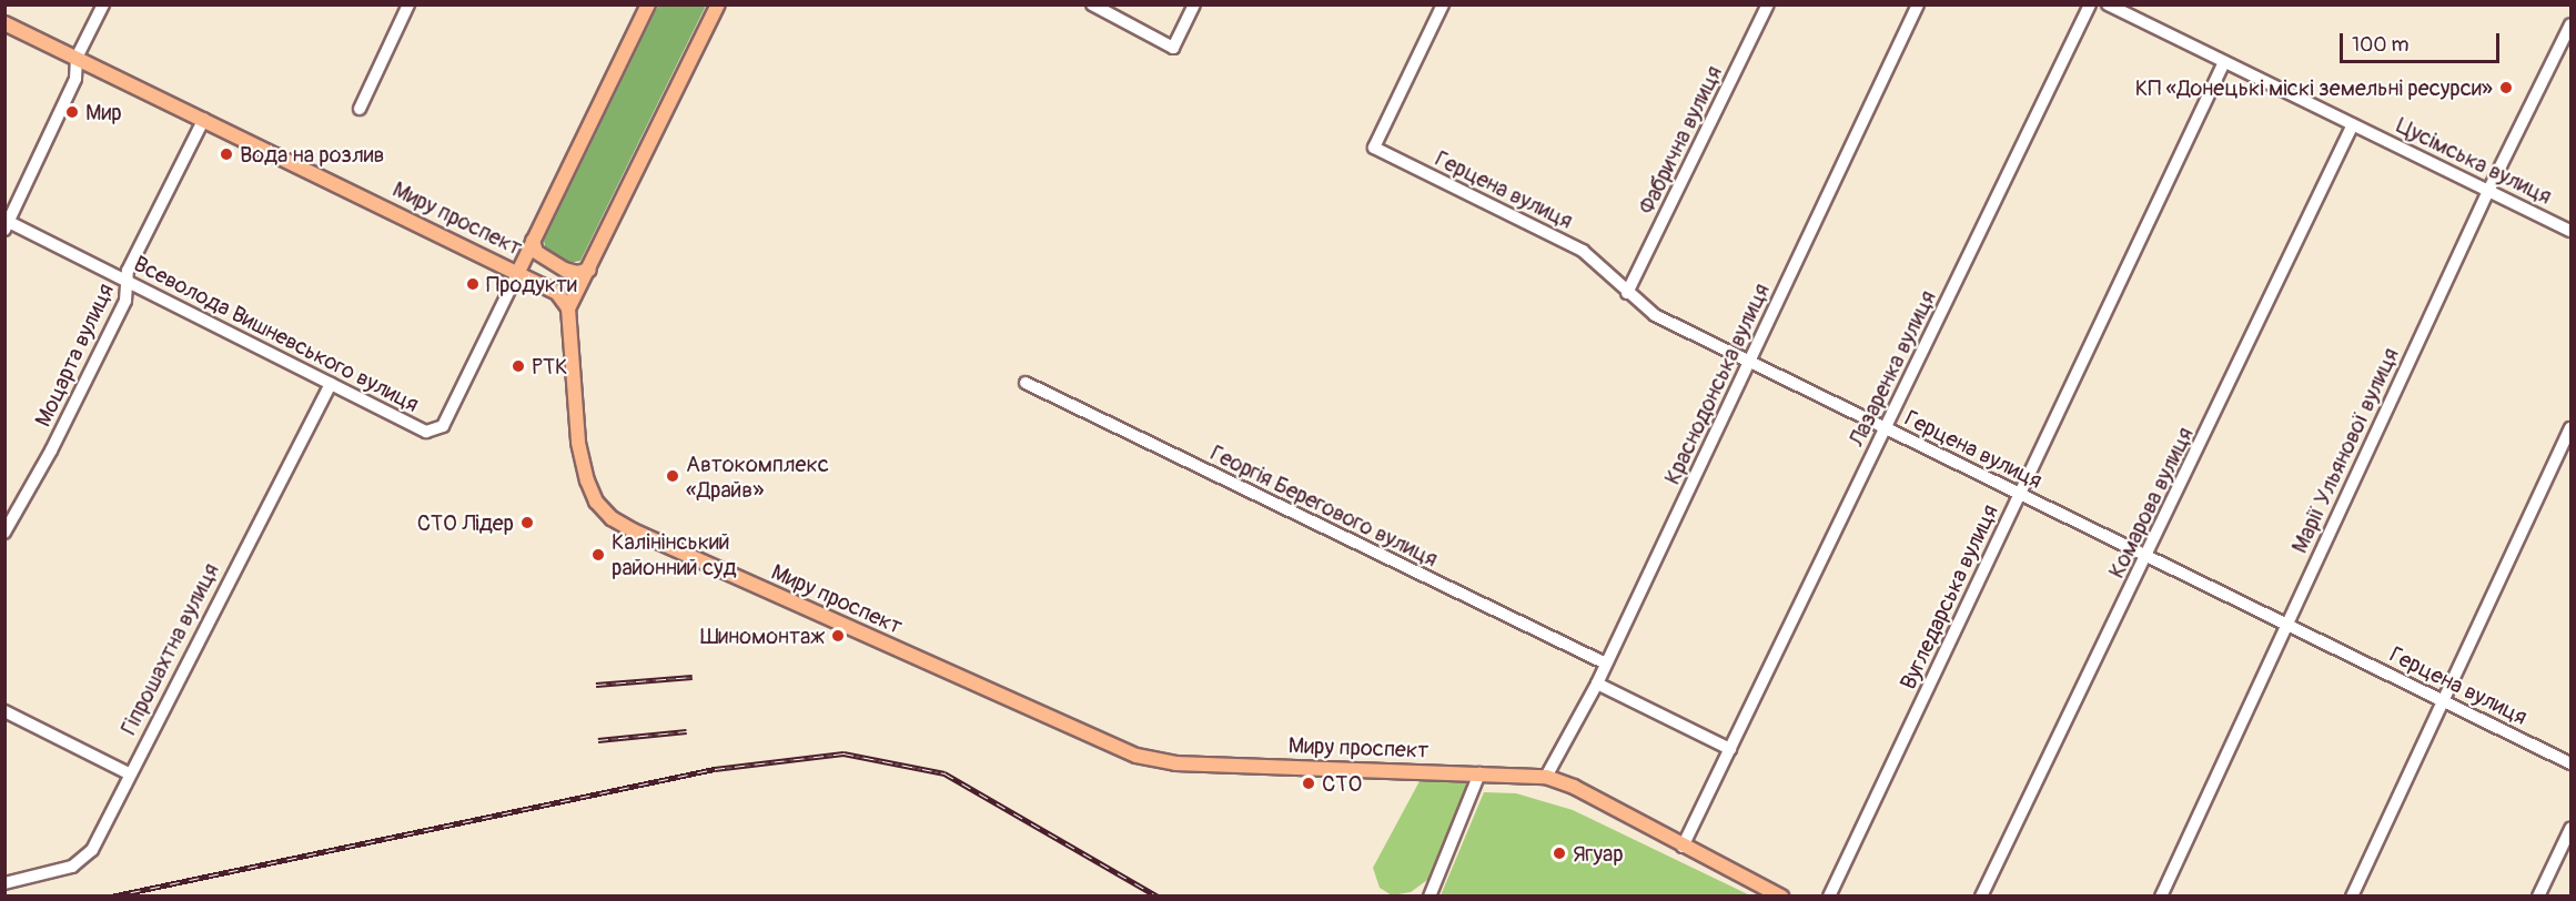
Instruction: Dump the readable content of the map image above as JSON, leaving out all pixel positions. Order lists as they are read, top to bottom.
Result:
{
  "streets": {
    "main road": ["Миру проспект"],
    "street": [
      "Фабрична вулиця",
      "Цусімська вулиця",
      "Герцена вулиця",
      "Всеволода Вишневського вулиця",
      "Моцарта вулиця",
      "Лазаренка вулиця",
      "Краснодонська вулиця",
      "Марії Ульянової вулиця",
      "Комарова вулиця",
      "Георгія Берегового вулиця",
      "Вугледарська вулиця",
      "Гіпрошахтна вулиця"
    ]
  },
  "crossings": [
    ["Фабрична вулиця", "Герцена вулиця"],
    ["Цусімська вулиця", "Марії Ульянової вулиця"],
    ["Цусімська вулиця", "Комарова вулиця"],
    ["Цусімська вулиця", "Вугледарська вулиця"],
    ["Герцена вулиця", "Лазаренка вулиця"],
    ["Герцена вулиця", "Краснодонська вулиця"],
    ["Герцена вулиця", "Марії Ульянової вулиця"],
    ["Герцена вулиця", "Комарова вулиця"],
    ["Герцена вулиця", "Вугледарська вулиця"],
    ["Миру проспект", "Всеволода Вишневського вулиця"],
    ["Миру проспект", "Моцарта вулиця"],
    ["Миру проспект", "Лазаренка вулиця"],
    ["Миру проспект", "Краснодонська вулиця"],
    ["Всеволода Вишневського вулиця", "Моцарта вулиця"],
    ["Всеволода Вишневського вулиця", "Гіпрошахтна вулиця"],
    ["Краснодонська вулиця", "Георгія Берегового вулиця"]
  ],
  "places": [
    "КП «Донецькі міскі земельні ресурси»",
    "Мир",
    "Вода на розлив",
    "Продукти",
    "РТК",
    "Автокомплекс «Драйв»",
    "СТО Лідер",
    "Калінінський районний суд",
    "Шиномонтаж",
    "СТО",
    "Ягуар"
  ],
  "scale_bar": "100 m"
}
